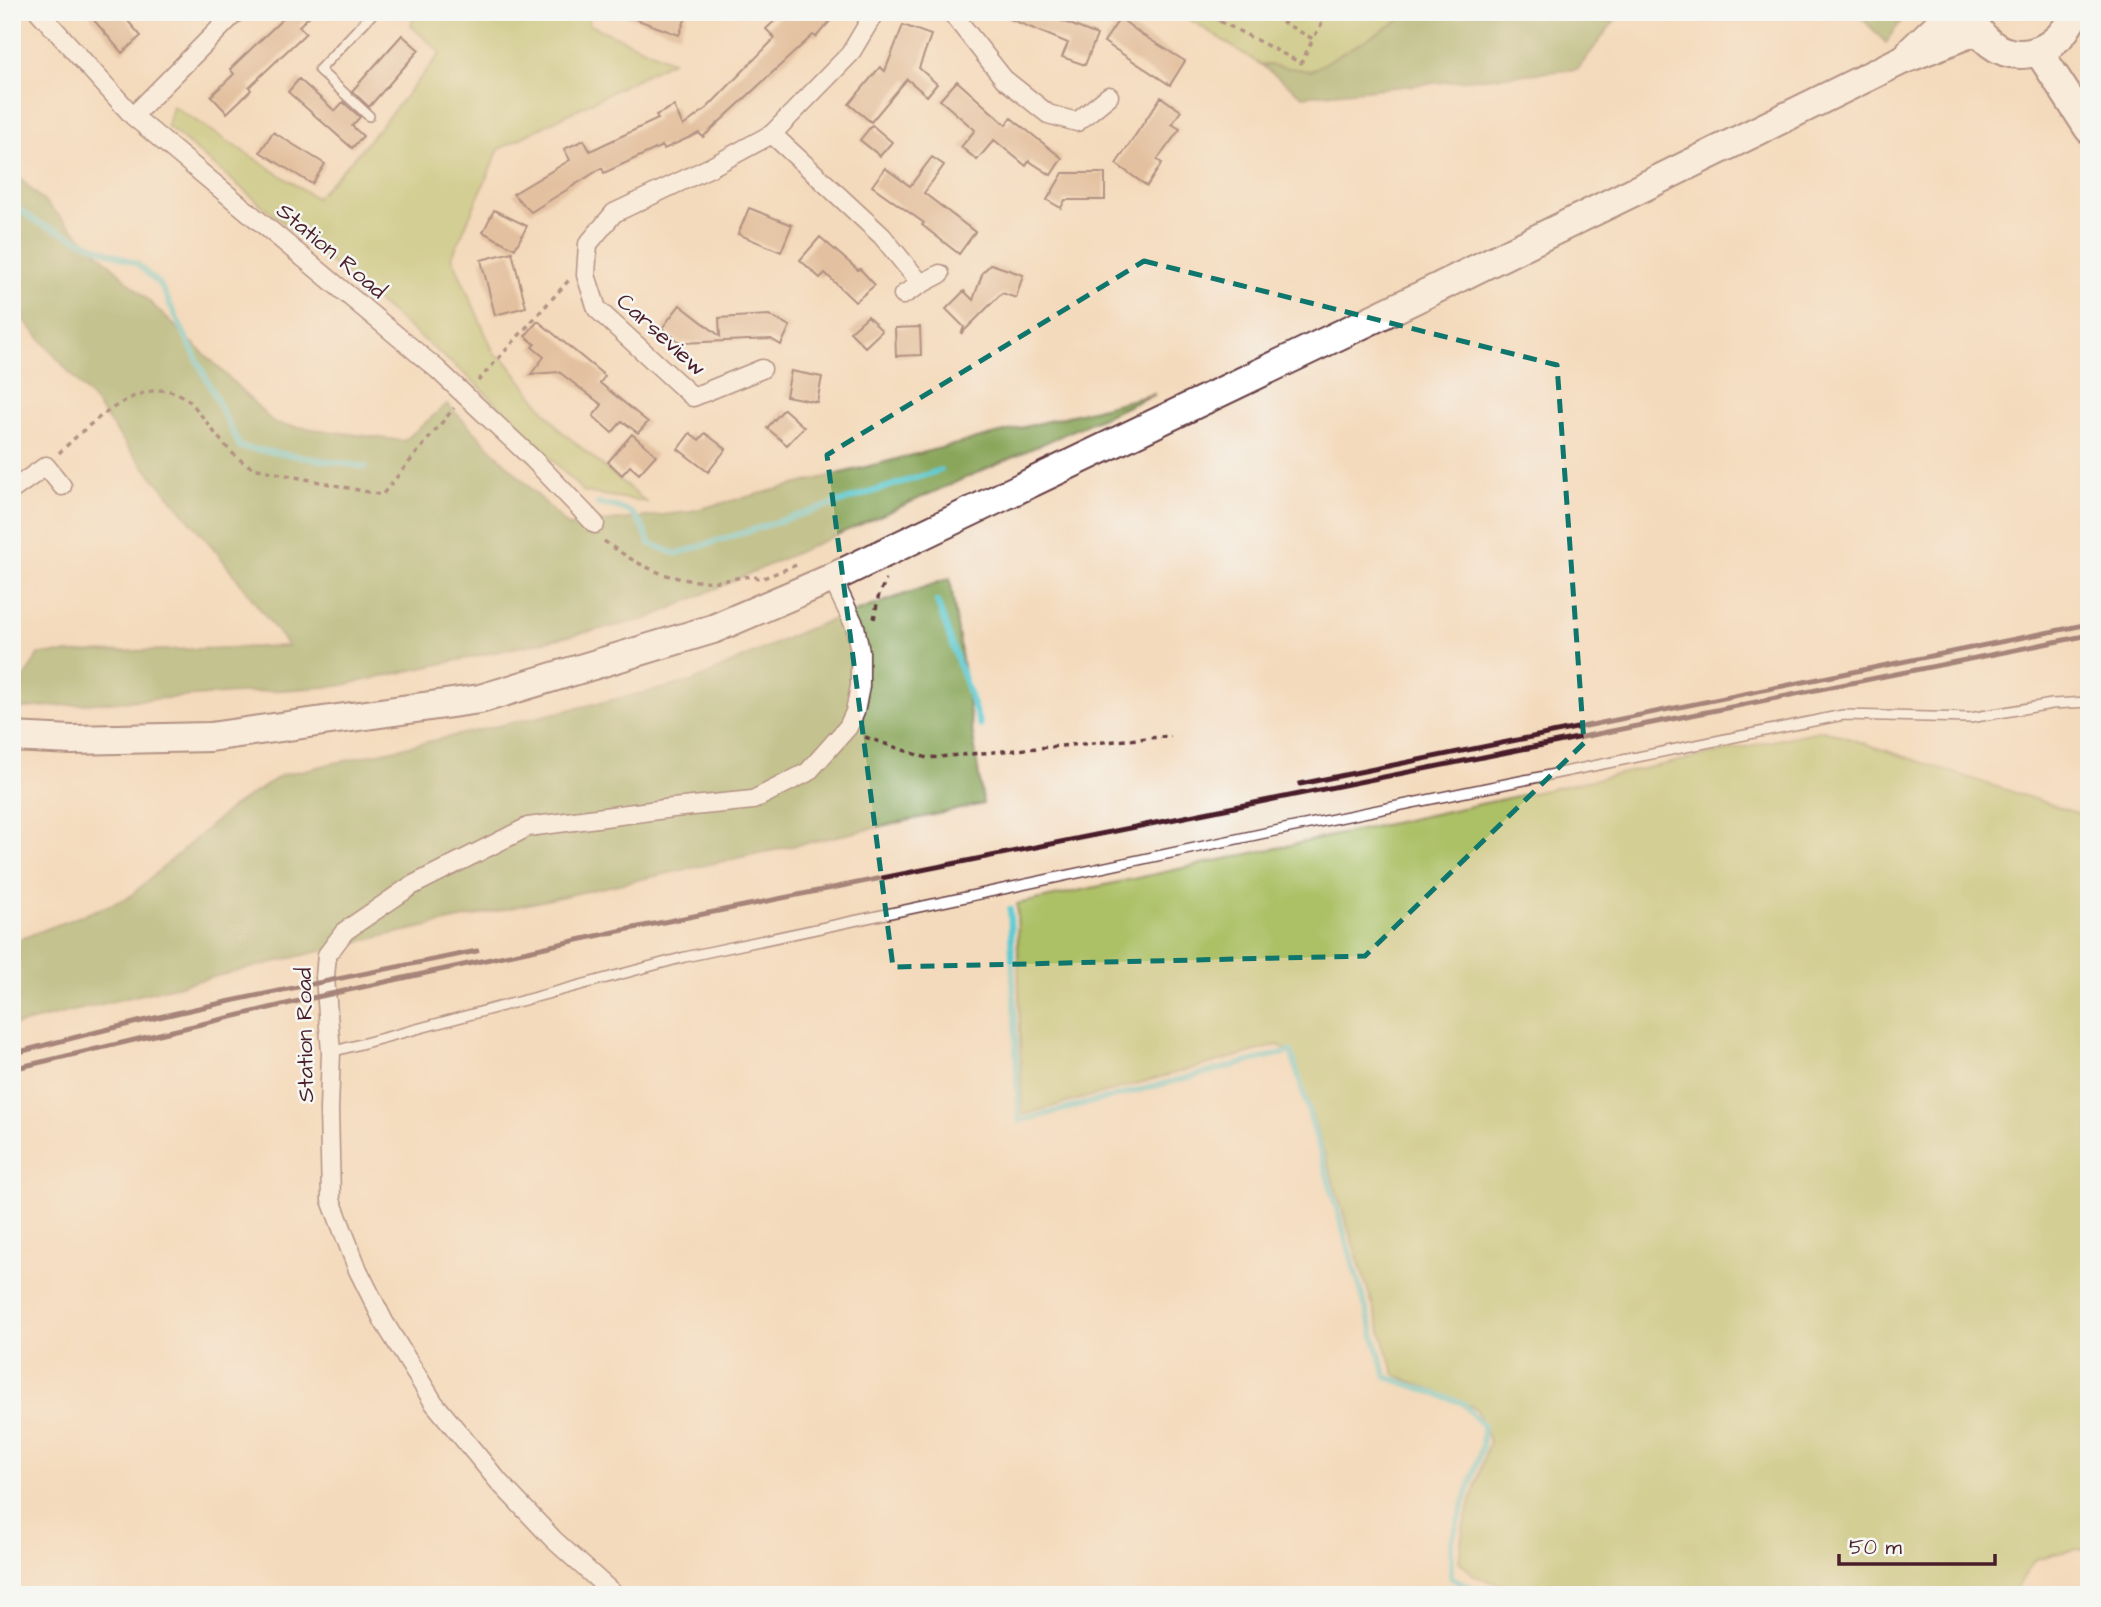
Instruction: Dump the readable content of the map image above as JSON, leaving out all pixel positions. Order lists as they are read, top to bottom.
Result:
{
  "streets": {
    "street": ["Station Road", "Carseview"]
  },
  "scale_bar": "50 m"
}
